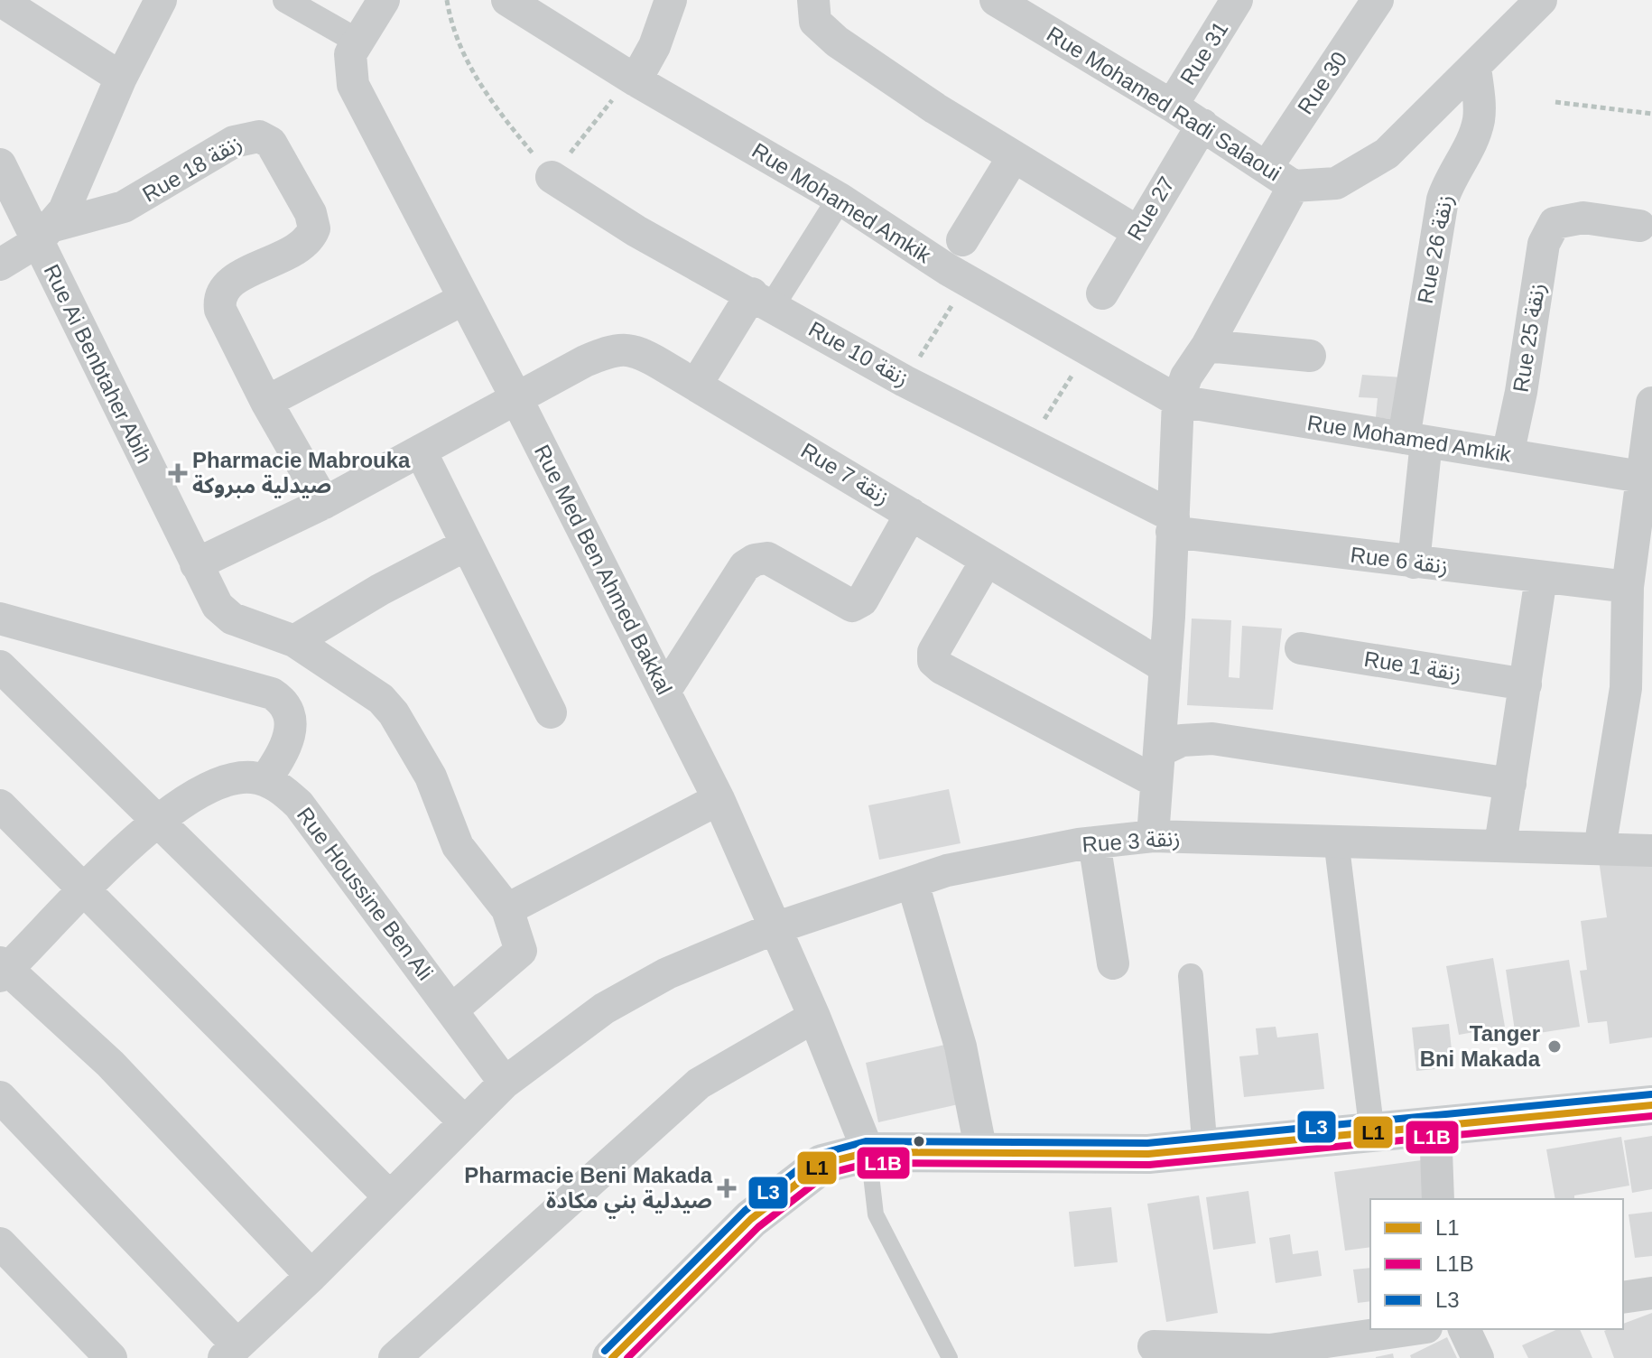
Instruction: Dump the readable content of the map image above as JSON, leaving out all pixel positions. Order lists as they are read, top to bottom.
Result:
{
  "streets": {
    "street": [
      "Rue 31",
      "Rue 30",
      "Rue Mohamed Radi Salaoui",
      "Rue 18 زنقة",
      "Rue Mohamed Amkik",
      "Rue 27",
      "Rue 26 زنقة",
      "Rue 25 زنقة",
      "Rue 10 زنقة",
      "Rue Ai Benbtaher Abih",
      "Rue 7 زنقة",
      "Rue 6 زنقة",
      "Rue Med Ben Ahmed Bakkal",
      "Rue 1 زنقة",
      "Rue 3 زنقة",
      "Rue Houssine Ben Ali"
    ]
  },
  "crossings": [
    ["Rue 31", "Rue Mohamed Radi Salaoui"],
    ["Rue 30", "Rue Mohamed Radi Salaoui"],
    ["Rue Mohamed Radi Salaoui", "Rue 27"],
    ["Rue 18 زنقة", "Rue Ai Benbtaher Abih"],
    ["Rue 18 زنقة", "Rue 7 زنقة"],
    ["Rue Mohamed Amkik", "Rue 26 زنقة"],
    ["Rue Mohamed Amkik", "Rue 25 زنقة"],
    ["Rue 26 زنقة", "Rue 6 زنقة"],
    ["Rue 10 زنقة", "Rue 6 زنقة"],
    ["Rue Ai Benbtaher Abih", "Rue 7 زنقة"],
    ["Rue 7 زنقة", "Rue Med Ben Ahmed Bakkal"],
    ["Rue Med Ben Ahmed Bakkal", "Rue 3 زنقة"],
    ["Rue 3 زنقة", "Rue Houssine Ben Ali"]
  ],
  "places": {
    "health": ["Pharmacie Mabrouka صيدلية مبروكة", "Pharmacie Beni Makada صيدلية بني مكادة"],
    "other": ["Tanger Bni Makada"]
  },
  "lines": ["transit line L3", "transit line L1", "transit line L1B"],
  "legend": ["L1", "L1B", "L3"]
}
